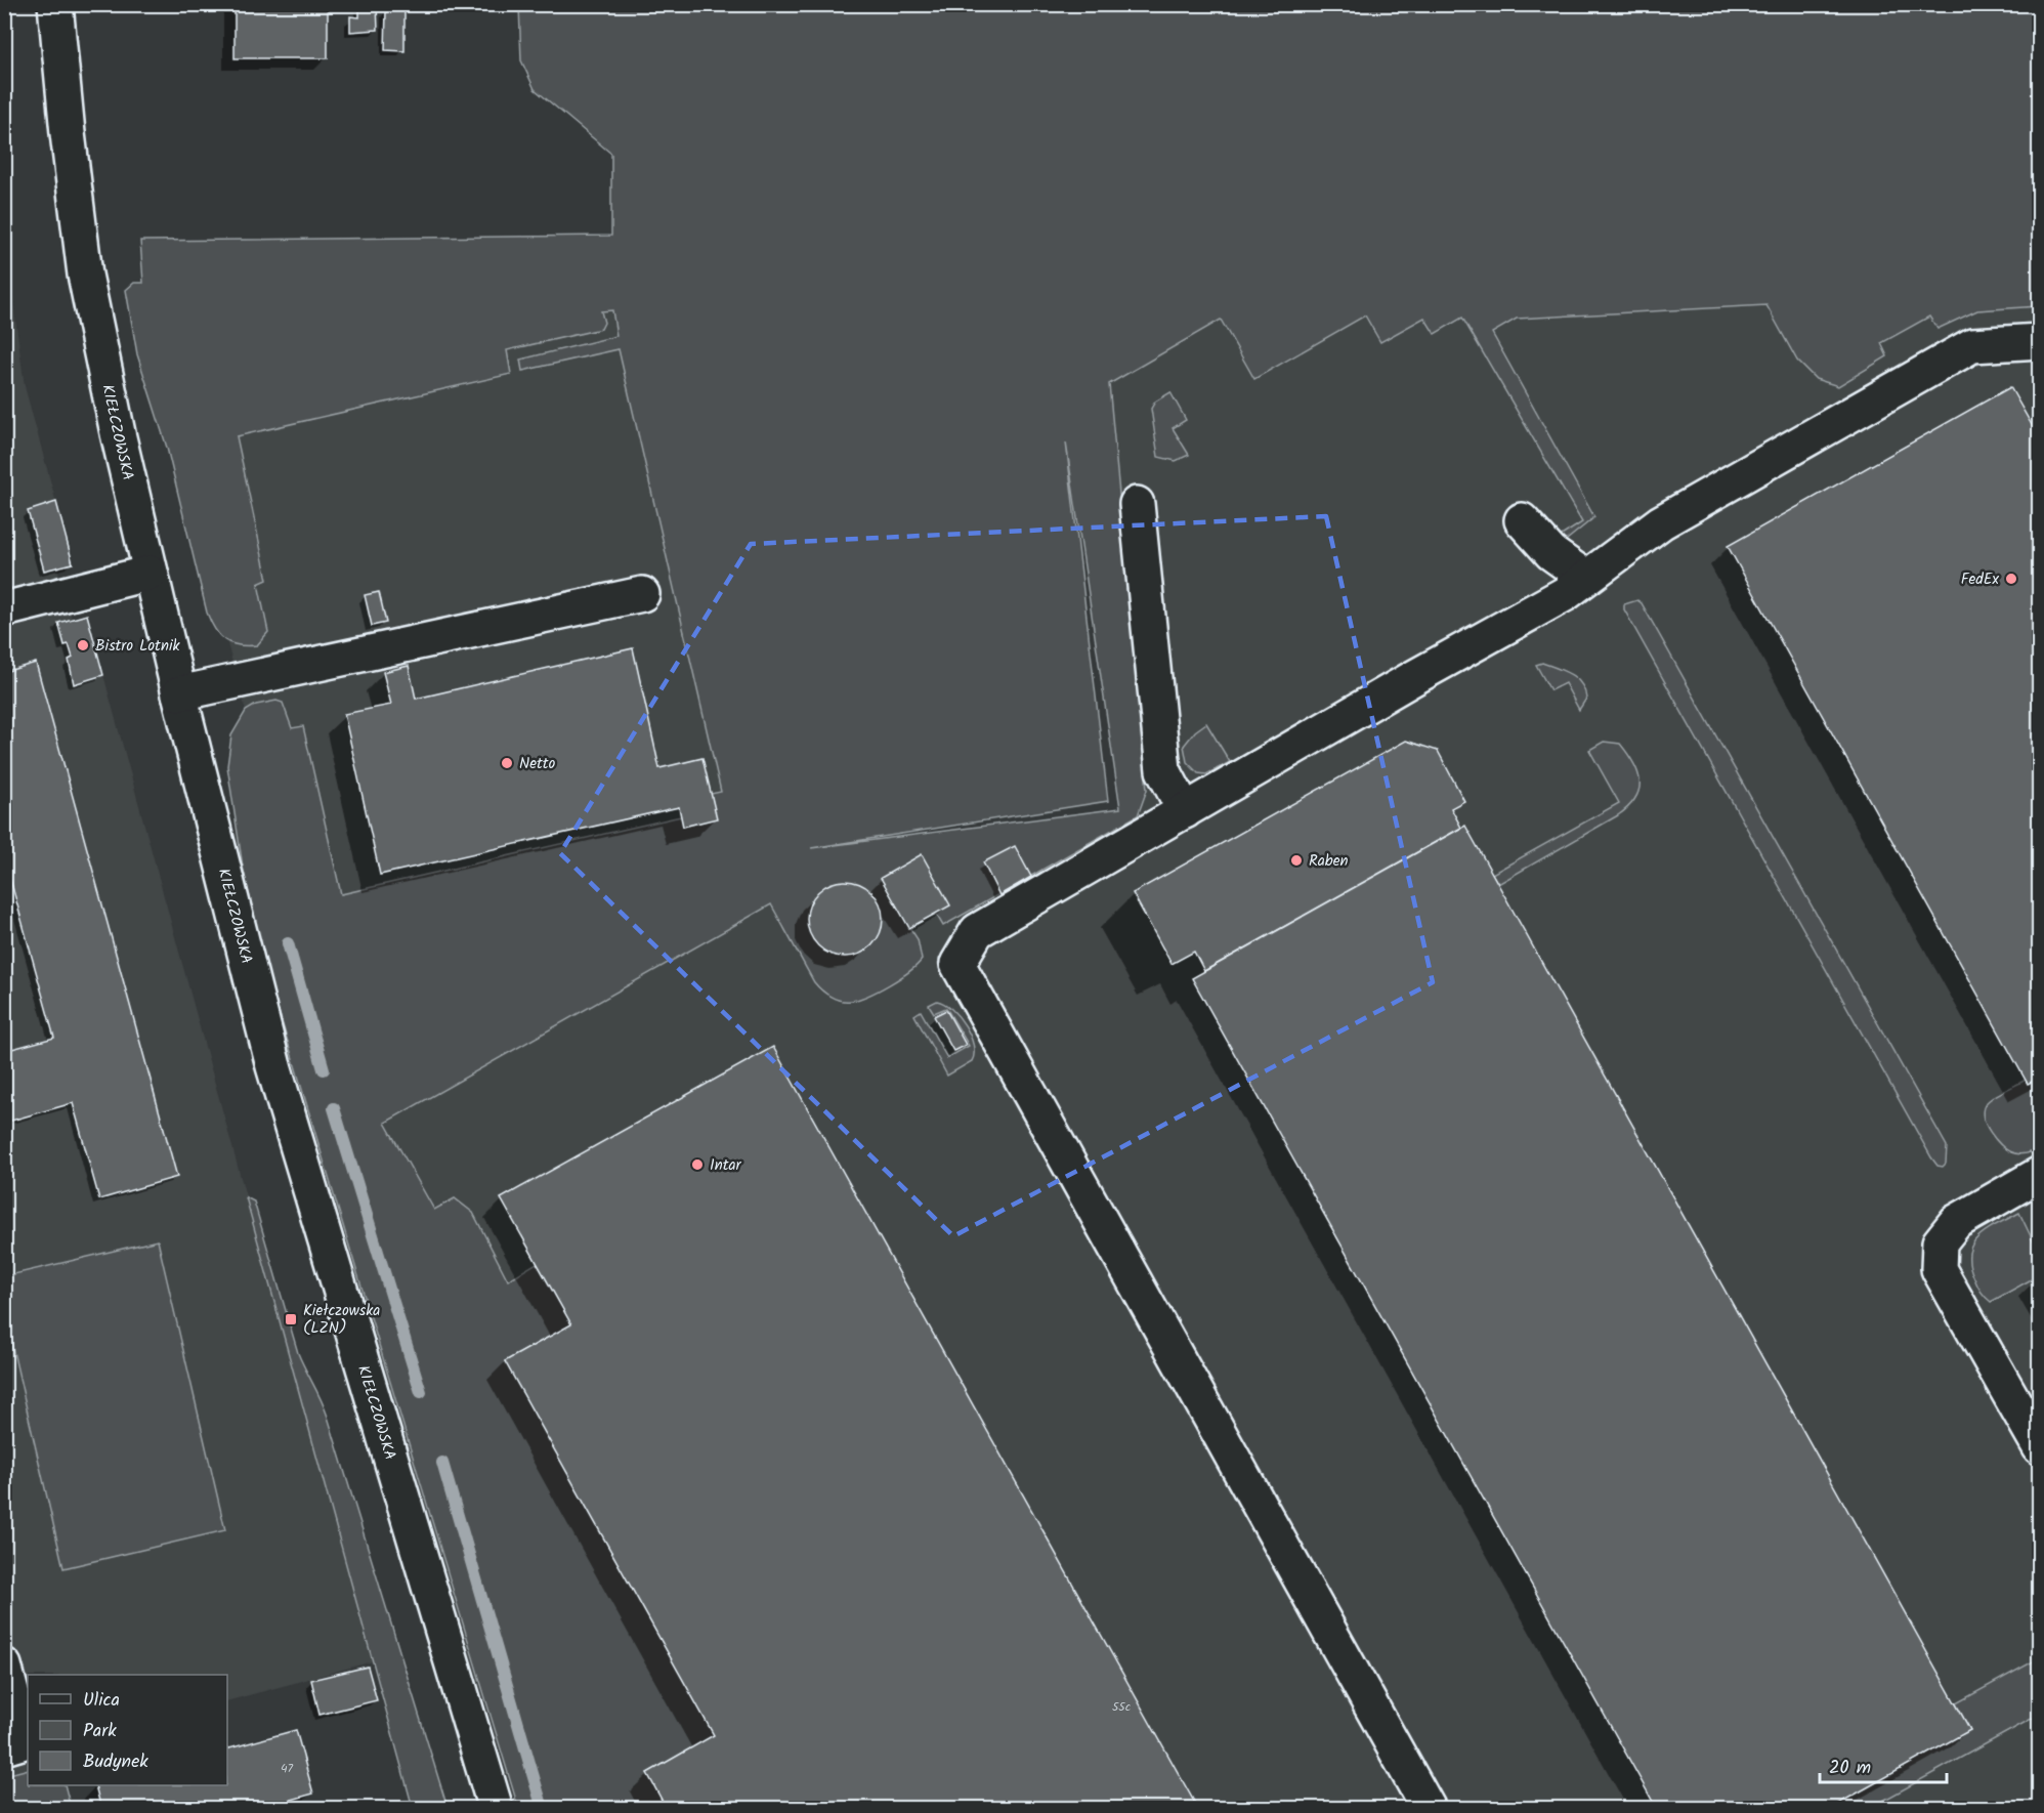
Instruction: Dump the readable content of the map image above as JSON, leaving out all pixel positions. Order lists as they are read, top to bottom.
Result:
{
  "streets": {
    "street": ["KIEŁCZOWSKA"]
  },
  "places": {
    "other": [
      "FedEx",
      "Bistro Lotnik",
      "Netto",
      "Raben",
      "Intar"
    ],
    "transit": ["Kiełczowska (LZN)"]
  },
  "house_numbers": ["55c", "47"],
  "legend": ["Ulica", "Park", "Budynek"],
  "scale_bar": "20 m"
}
